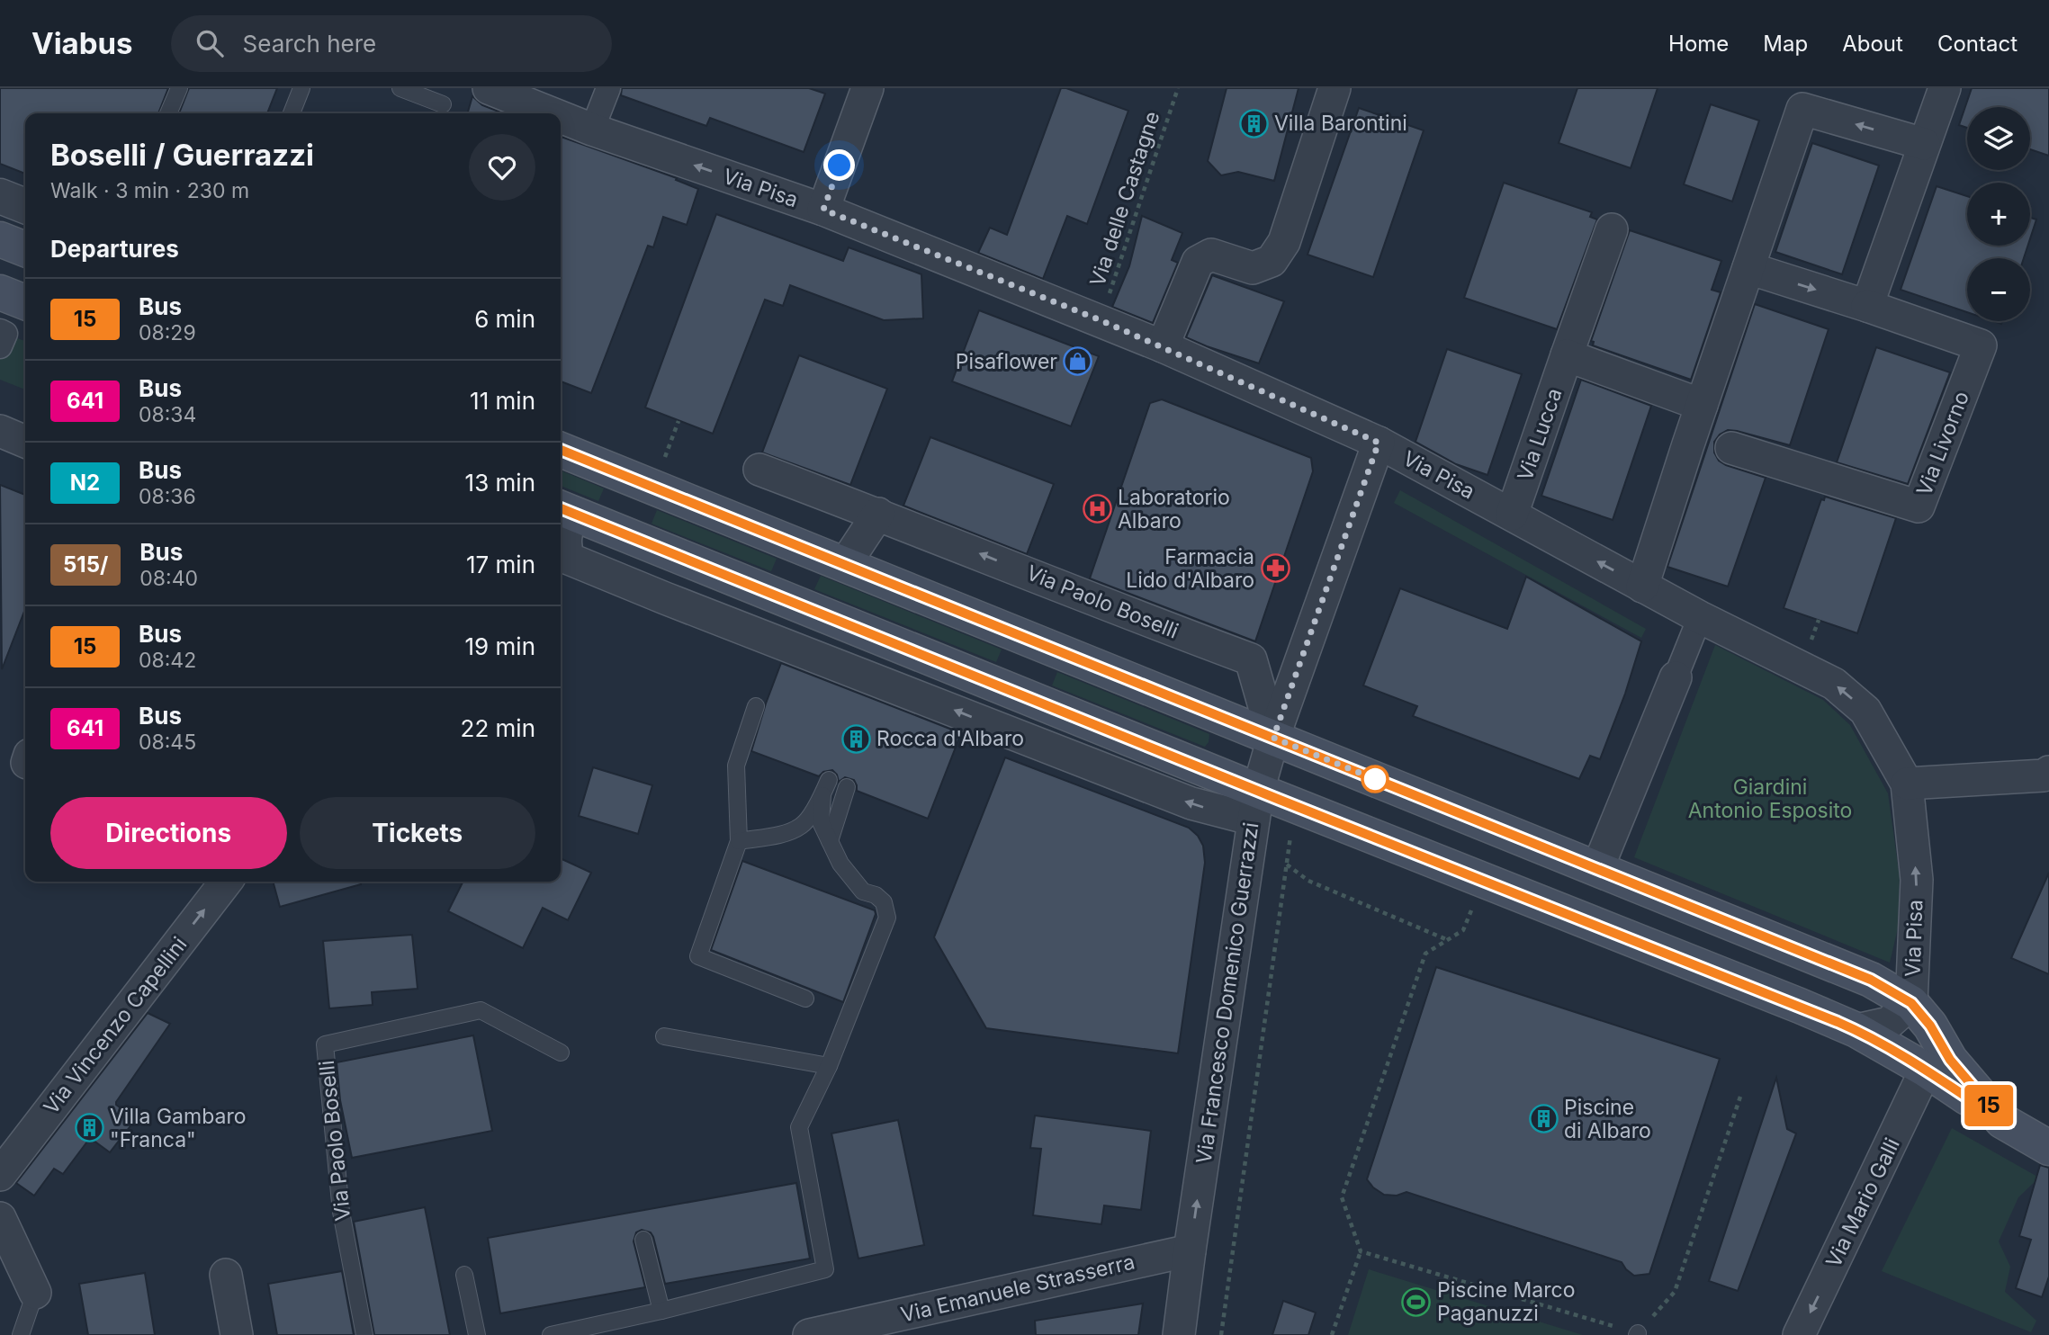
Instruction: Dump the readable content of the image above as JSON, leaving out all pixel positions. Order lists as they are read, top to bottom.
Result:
{
  "streets": {
    "main road": ["Via Pisa"],
    "street": [
      "Via Lucca",
      "Via Livorno",
      "Via Paolo Boselli",
      "Via Francesco Domenico Guerrazzi",
      "Via Vincenzo Capellini",
      "Via Mario Galli",
      "Via Emanuele Strasserra"
    ],
    "path": ["Via delle Castagne"]
  },
  "crossings": [
    ["Via Pisa", "Via delle Castagne"],
    ["Via Pisa", "Via Lucca"],
    ["Via Pisa", "Via Francesco Domenico Guerrazzi"],
    ["Via Paolo Boselli", "Via Francesco Domenico Guerrazzi"],
    ["Via Francesco Domenico Guerrazzi", "Via Emanuele Strasserra"]
  ],
  "one_way": [
    "Via Pisa",
    "Via Francesco Domenico Guerrazzi",
    "Via Vincenzo Capellini",
    "Via Mario Galli"
  ],
  "parks": ["Giardini Antonio Esposito"],
  "places": {
    "building": [
      "Villa Barontini",
      "Rocca d'Albaro",
      "Piscine di Albaro",
      "Villa Gambaro \"Franca\""
    ],
    "shop": ["Pisaflower"],
    "hospital": ["Laboratorio Albaro"],
    "pharmacy": ["Farmacia Lido d'Albaro"],
    "sports": ["Piscine Marco Paganuzzi"]
  },
  "lines": ["bus line 15"],
  "page": {
    "header": "Viabus",
    "search": "Search here",
    "nav": [
      "Home",
      "Map",
      "About",
      "Contact"
    ],
    "on_map": "15",
    "map_buttons": ["+", "−"],
    "heading": [
      ["Boselli / Guerrazzi", "Walk · 3 min · 230 m"],
      "Departures"
    ],
    "list": [
      {
        "mark": "15",
        "name": "Bus",
        "note": "08:29",
        "value": "6 min"
      },
      {
        "mark": "641",
        "name": "Bus",
        "note": "08:34",
        "value": "11 min"
      },
      {
        "mark": "N2",
        "name": "Bus",
        "note": "08:36",
        "value": "13 min"
      },
      {
        "mark": "515/",
        "name": "Bus",
        "note": "08:40",
        "value": "17 min"
      },
      {
        "mark": "15",
        "name": "Bus",
        "note": "08:42",
        "value": "19 min"
      },
      {
        "mark": "641",
        "name": "Bus",
        "note": "08:45",
        "value": "22 min"
      }
    ],
    "buttons": ["Directions", "Tickets"]
  }
}
